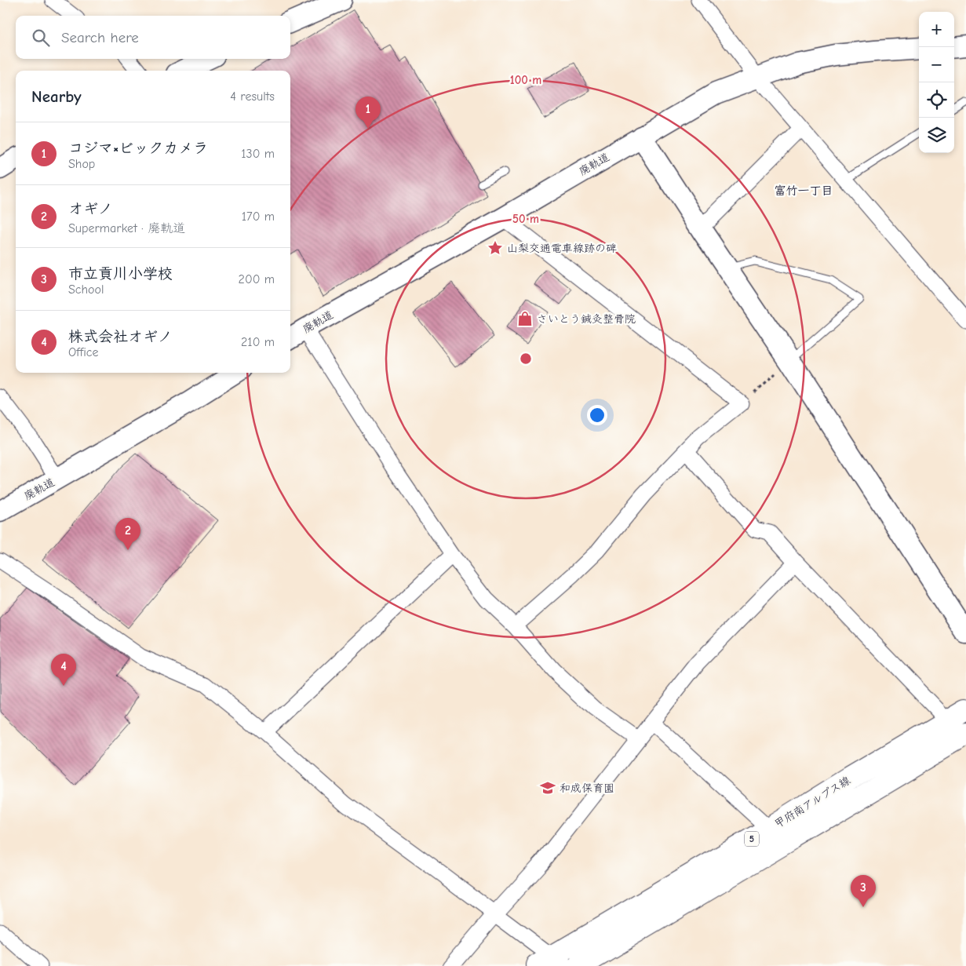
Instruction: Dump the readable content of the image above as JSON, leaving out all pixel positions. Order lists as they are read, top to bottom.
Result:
{
  "streets": {
    "main road": ["甲府南アルプス線", "5"],
    "street": ["廃軌道"]
  },
  "districts": ["富竹一丁目"],
  "places": {
    "place": ["山梨交通電車線跡の碑"],
    "shop": ["さいとう鍼灸整骨院"],
    "school or university": ["和成保育園"]
  },
  "page": {
    "map_buttons": ["+", "−"],
    "search": "Search here",
    "heading": ["Nearby", "4 results"],
    "pins": [
      "1",
      "2",
      "4",
      "3"
    ],
    "list": [
      {
        "mark": "1",
        "name": "コジマ×ビックカメラ",
        "note": "Shop",
        "value": "130 m"
      },
      {
        "mark": "2",
        "name": "オギノ",
        "note": "Supermarket · 廃軌道",
        "value": "170 m"
      },
      {
        "mark": "3",
        "name": "市立貢川小学校",
        "note": "School",
        "value": "200 m"
      },
      {
        "mark": "4",
        "name": "株式会社オギノ",
        "note": "Office",
        "value": "210 m"
      }
    ]
  },
  "rings": ["100 m", "50 m"]
}
